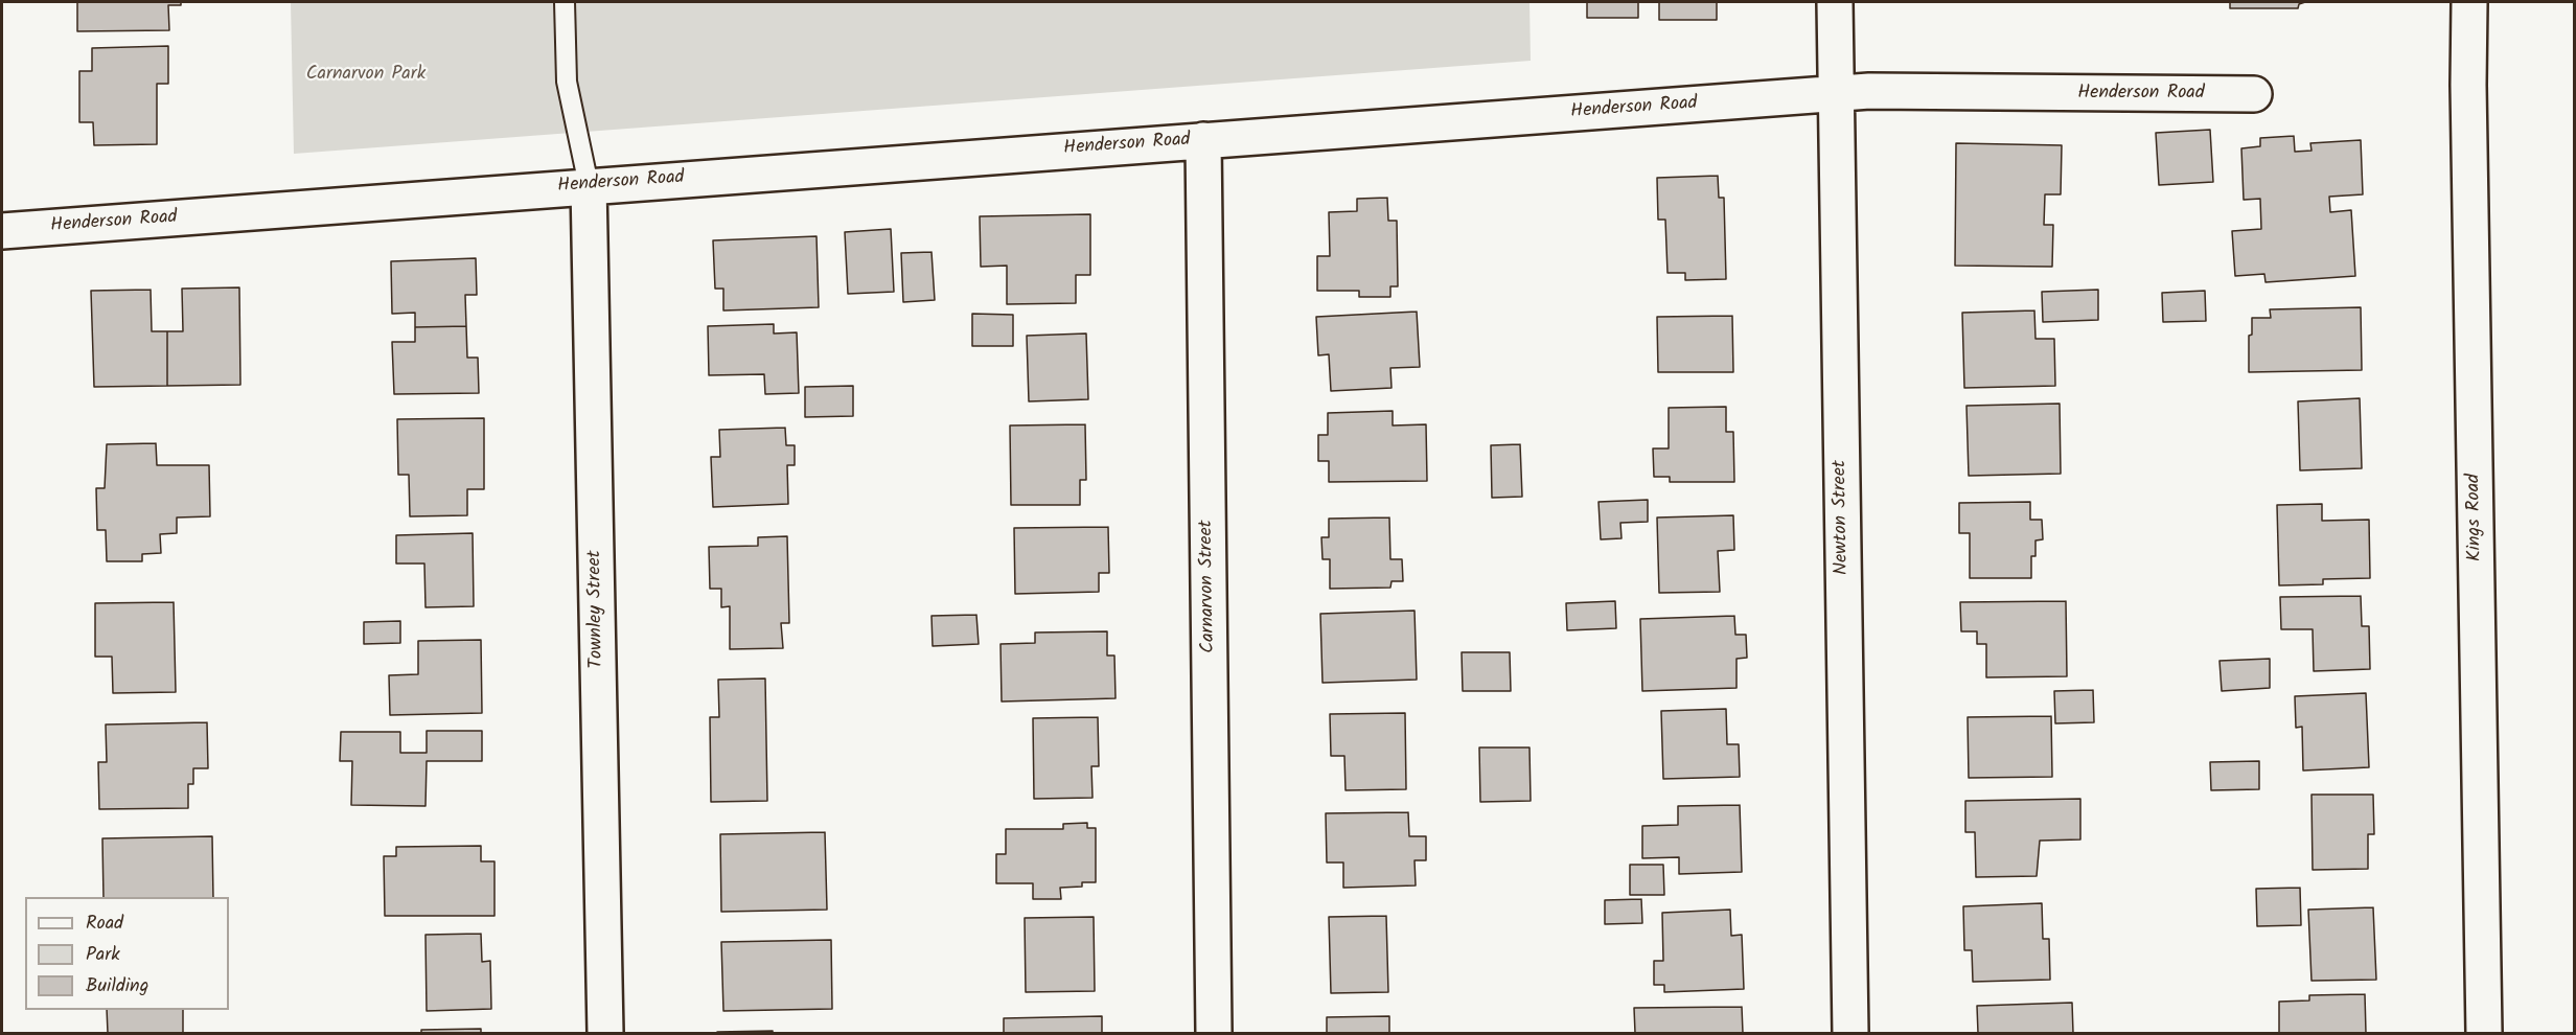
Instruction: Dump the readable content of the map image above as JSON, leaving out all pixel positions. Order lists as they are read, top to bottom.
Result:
{
  "streets": {
    "street": [
      "Henderson Road",
      "Newton Street",
      "Kings Road",
      "Carnarvon Street",
      "Townley Street"
    ]
  },
  "crossings": [
    ["Henderson Road", "Newton Street"],
    ["Henderson Road", "Carnarvon Street"],
    ["Henderson Road", "Townley Street"]
  ],
  "parks": ["Carnarvon Park"],
  "legend": ["Road", "Park", "Building"]
}
